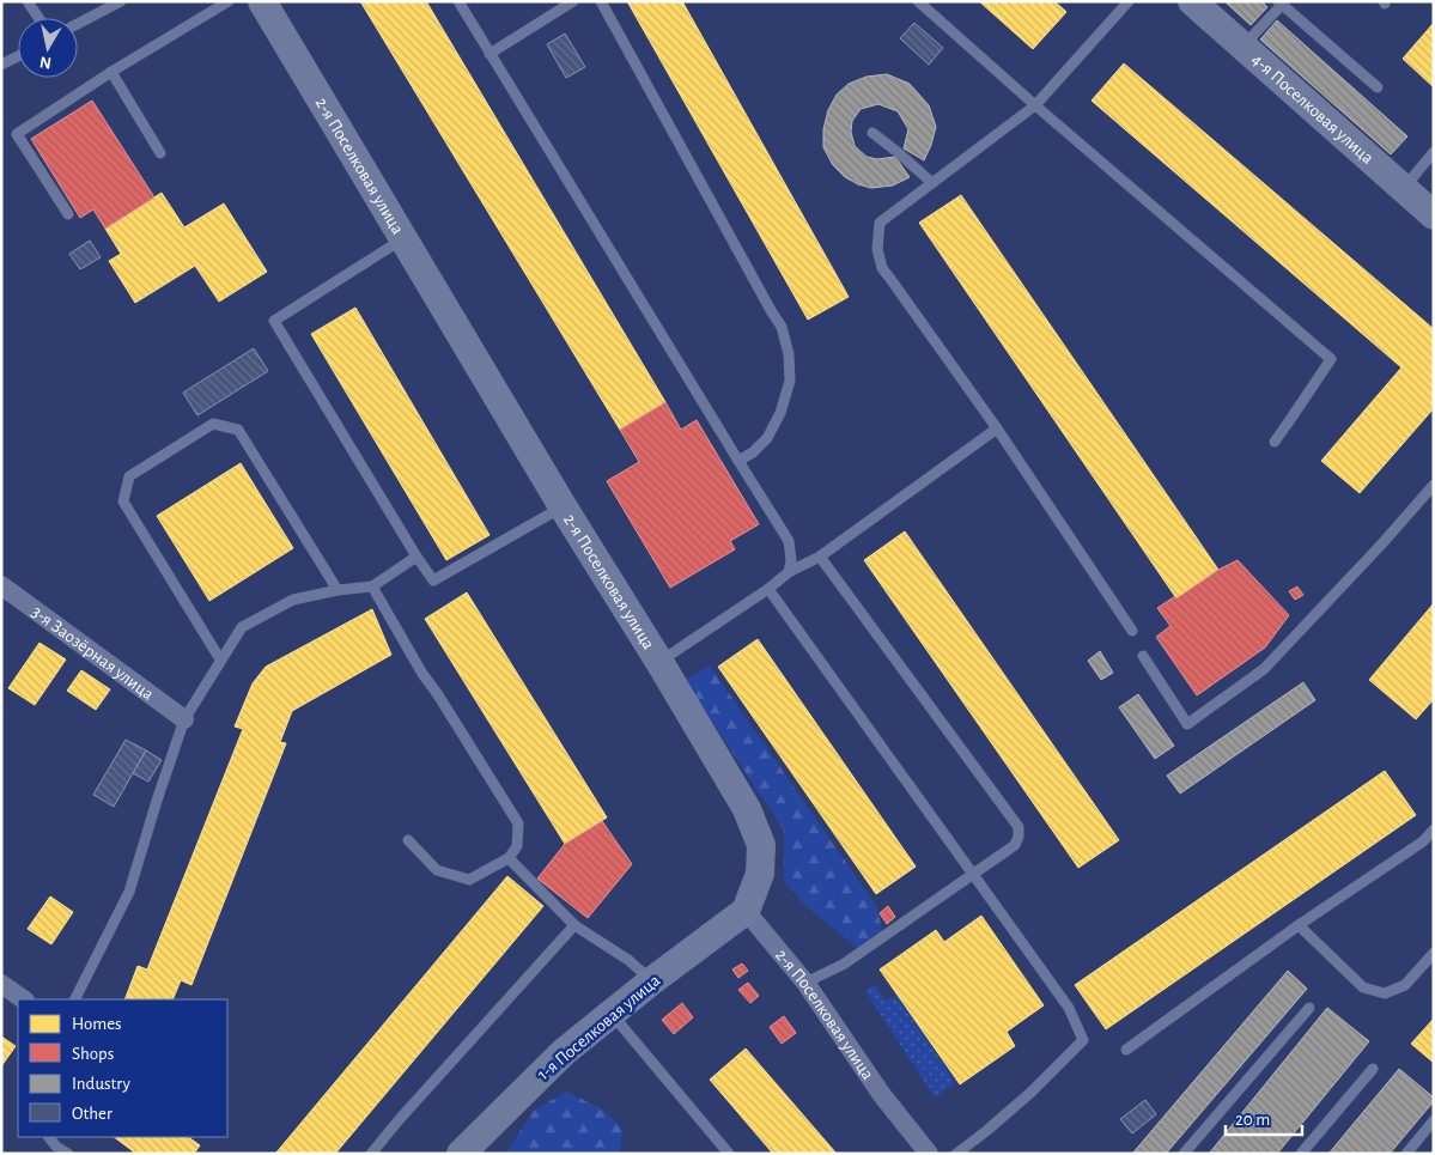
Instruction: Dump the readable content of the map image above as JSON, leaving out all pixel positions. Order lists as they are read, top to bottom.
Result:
{
  "streets": {
    "street": [
      "4-я Поселковая улица",
      "2-я Поселковая улица",
      "3-я Заозёрная улица",
      "1-я Поселковая улица"
    ]
  },
  "crossings": [
    ["2-я Поселковая улица", "1-я Поселковая улица"]
  ],
  "legend": [
    "Homes",
    "Shops",
    "Industry",
    "Other"
  ],
  "scale_bar": "20 m",
  "north": "bottom"
}
